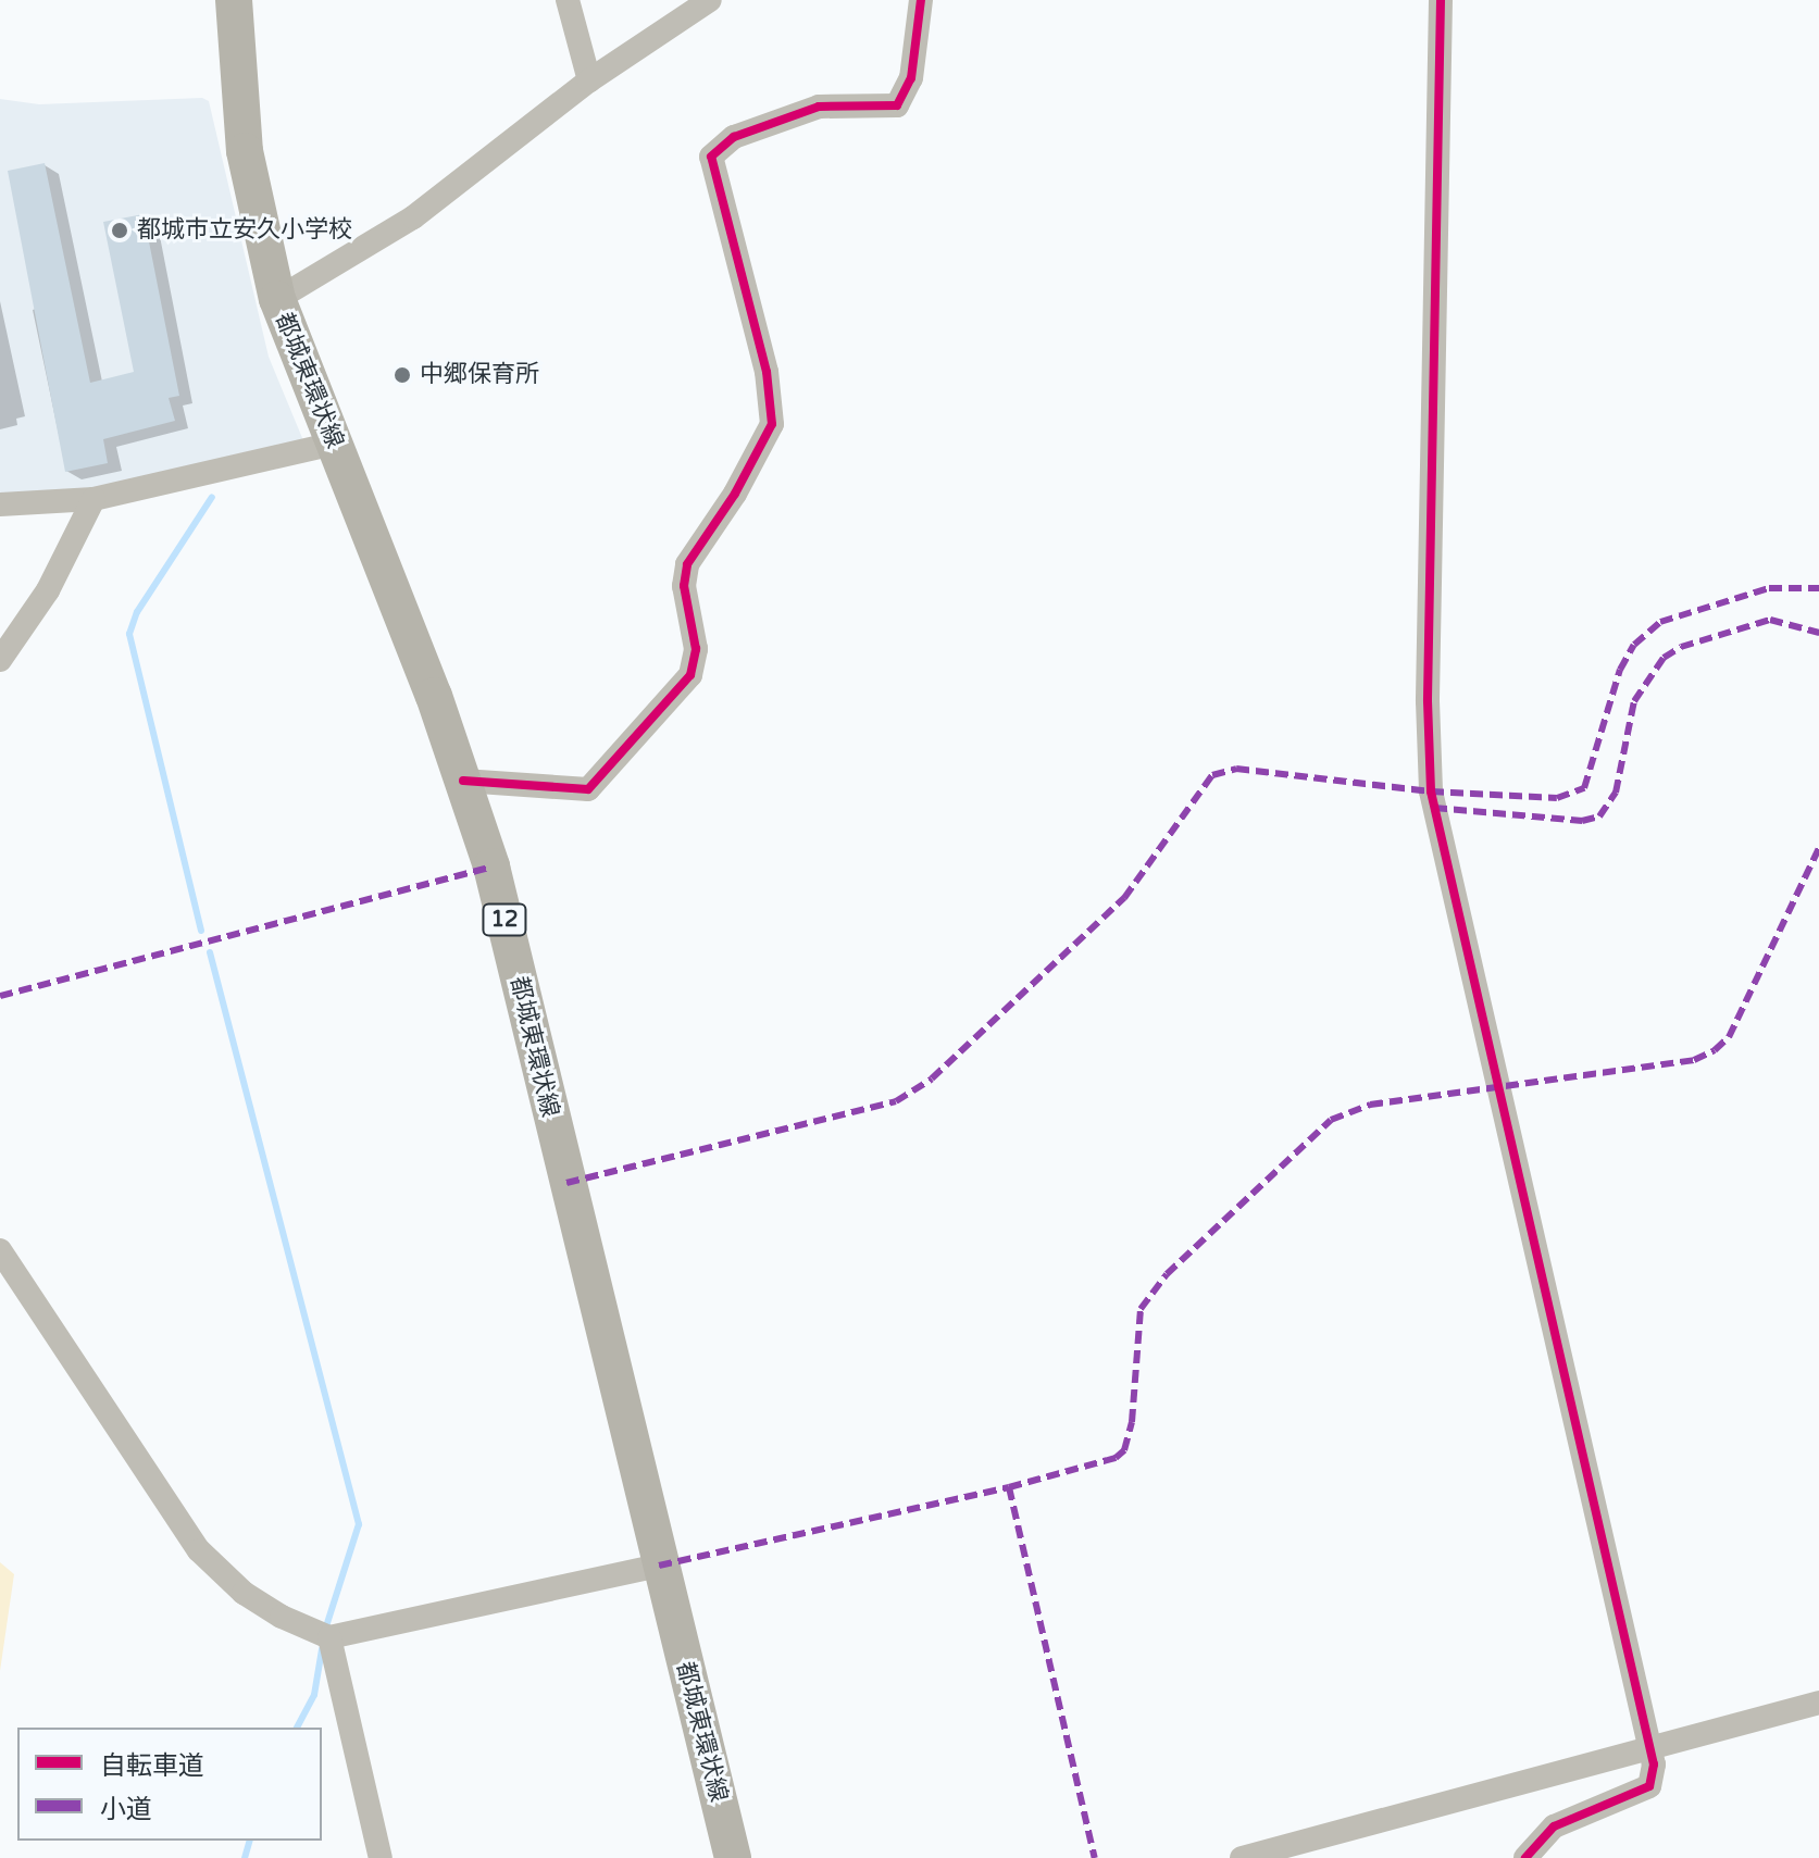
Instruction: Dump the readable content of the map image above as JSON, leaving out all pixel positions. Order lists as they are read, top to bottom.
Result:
{
  "streets": {
    "main road": ["都城東環状線", "12"]
  },
  "places": ["都城市立安久小学校", "中郷保育所"],
  "legend": ["自転車道", "小道"]
}
